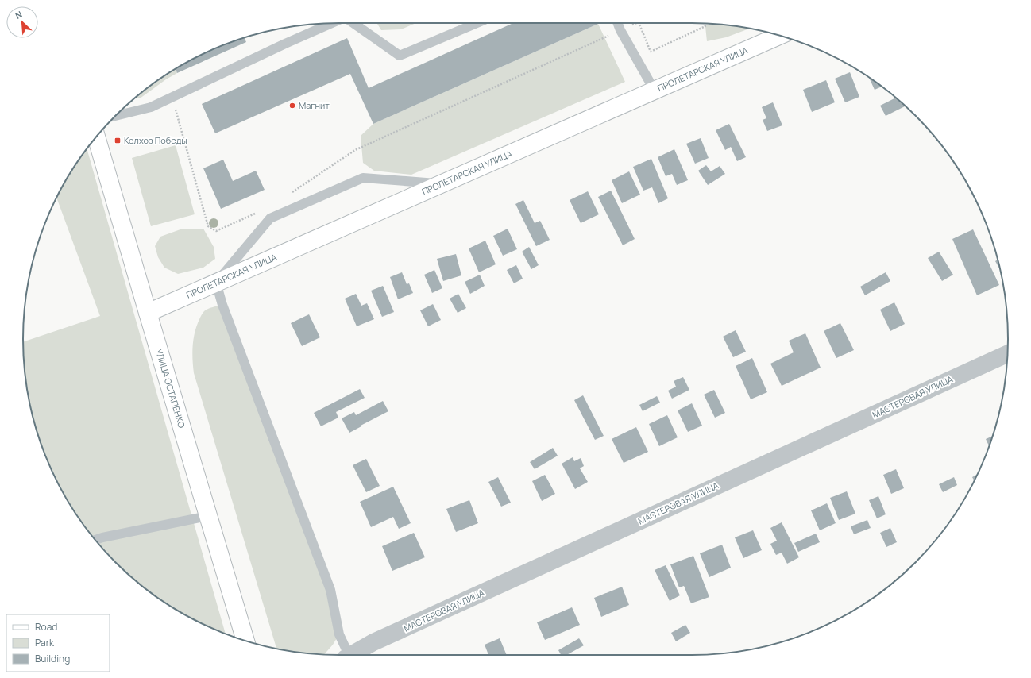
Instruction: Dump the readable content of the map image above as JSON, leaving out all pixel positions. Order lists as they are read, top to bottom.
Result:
{
  "streets": {
    "street": ["ПРОЛЕТАРСКАЯ УЛИЦА", "УЛИЦА ОСТАПЕНКО", "МАСТЕРОВАЯ УЛИЦА"]
  },
  "crossings": [
    ["ПРОЛЕТАРСКАЯ УЛИЦА", "УЛИЦА ОСТАПЕНКО"]
  ],
  "places": {
    "other": ["Магнит"],
    "transit": ["Колхоз Победы"]
  },
  "legend": ["Road", "Park", "Building"],
  "north": "top left"
}
